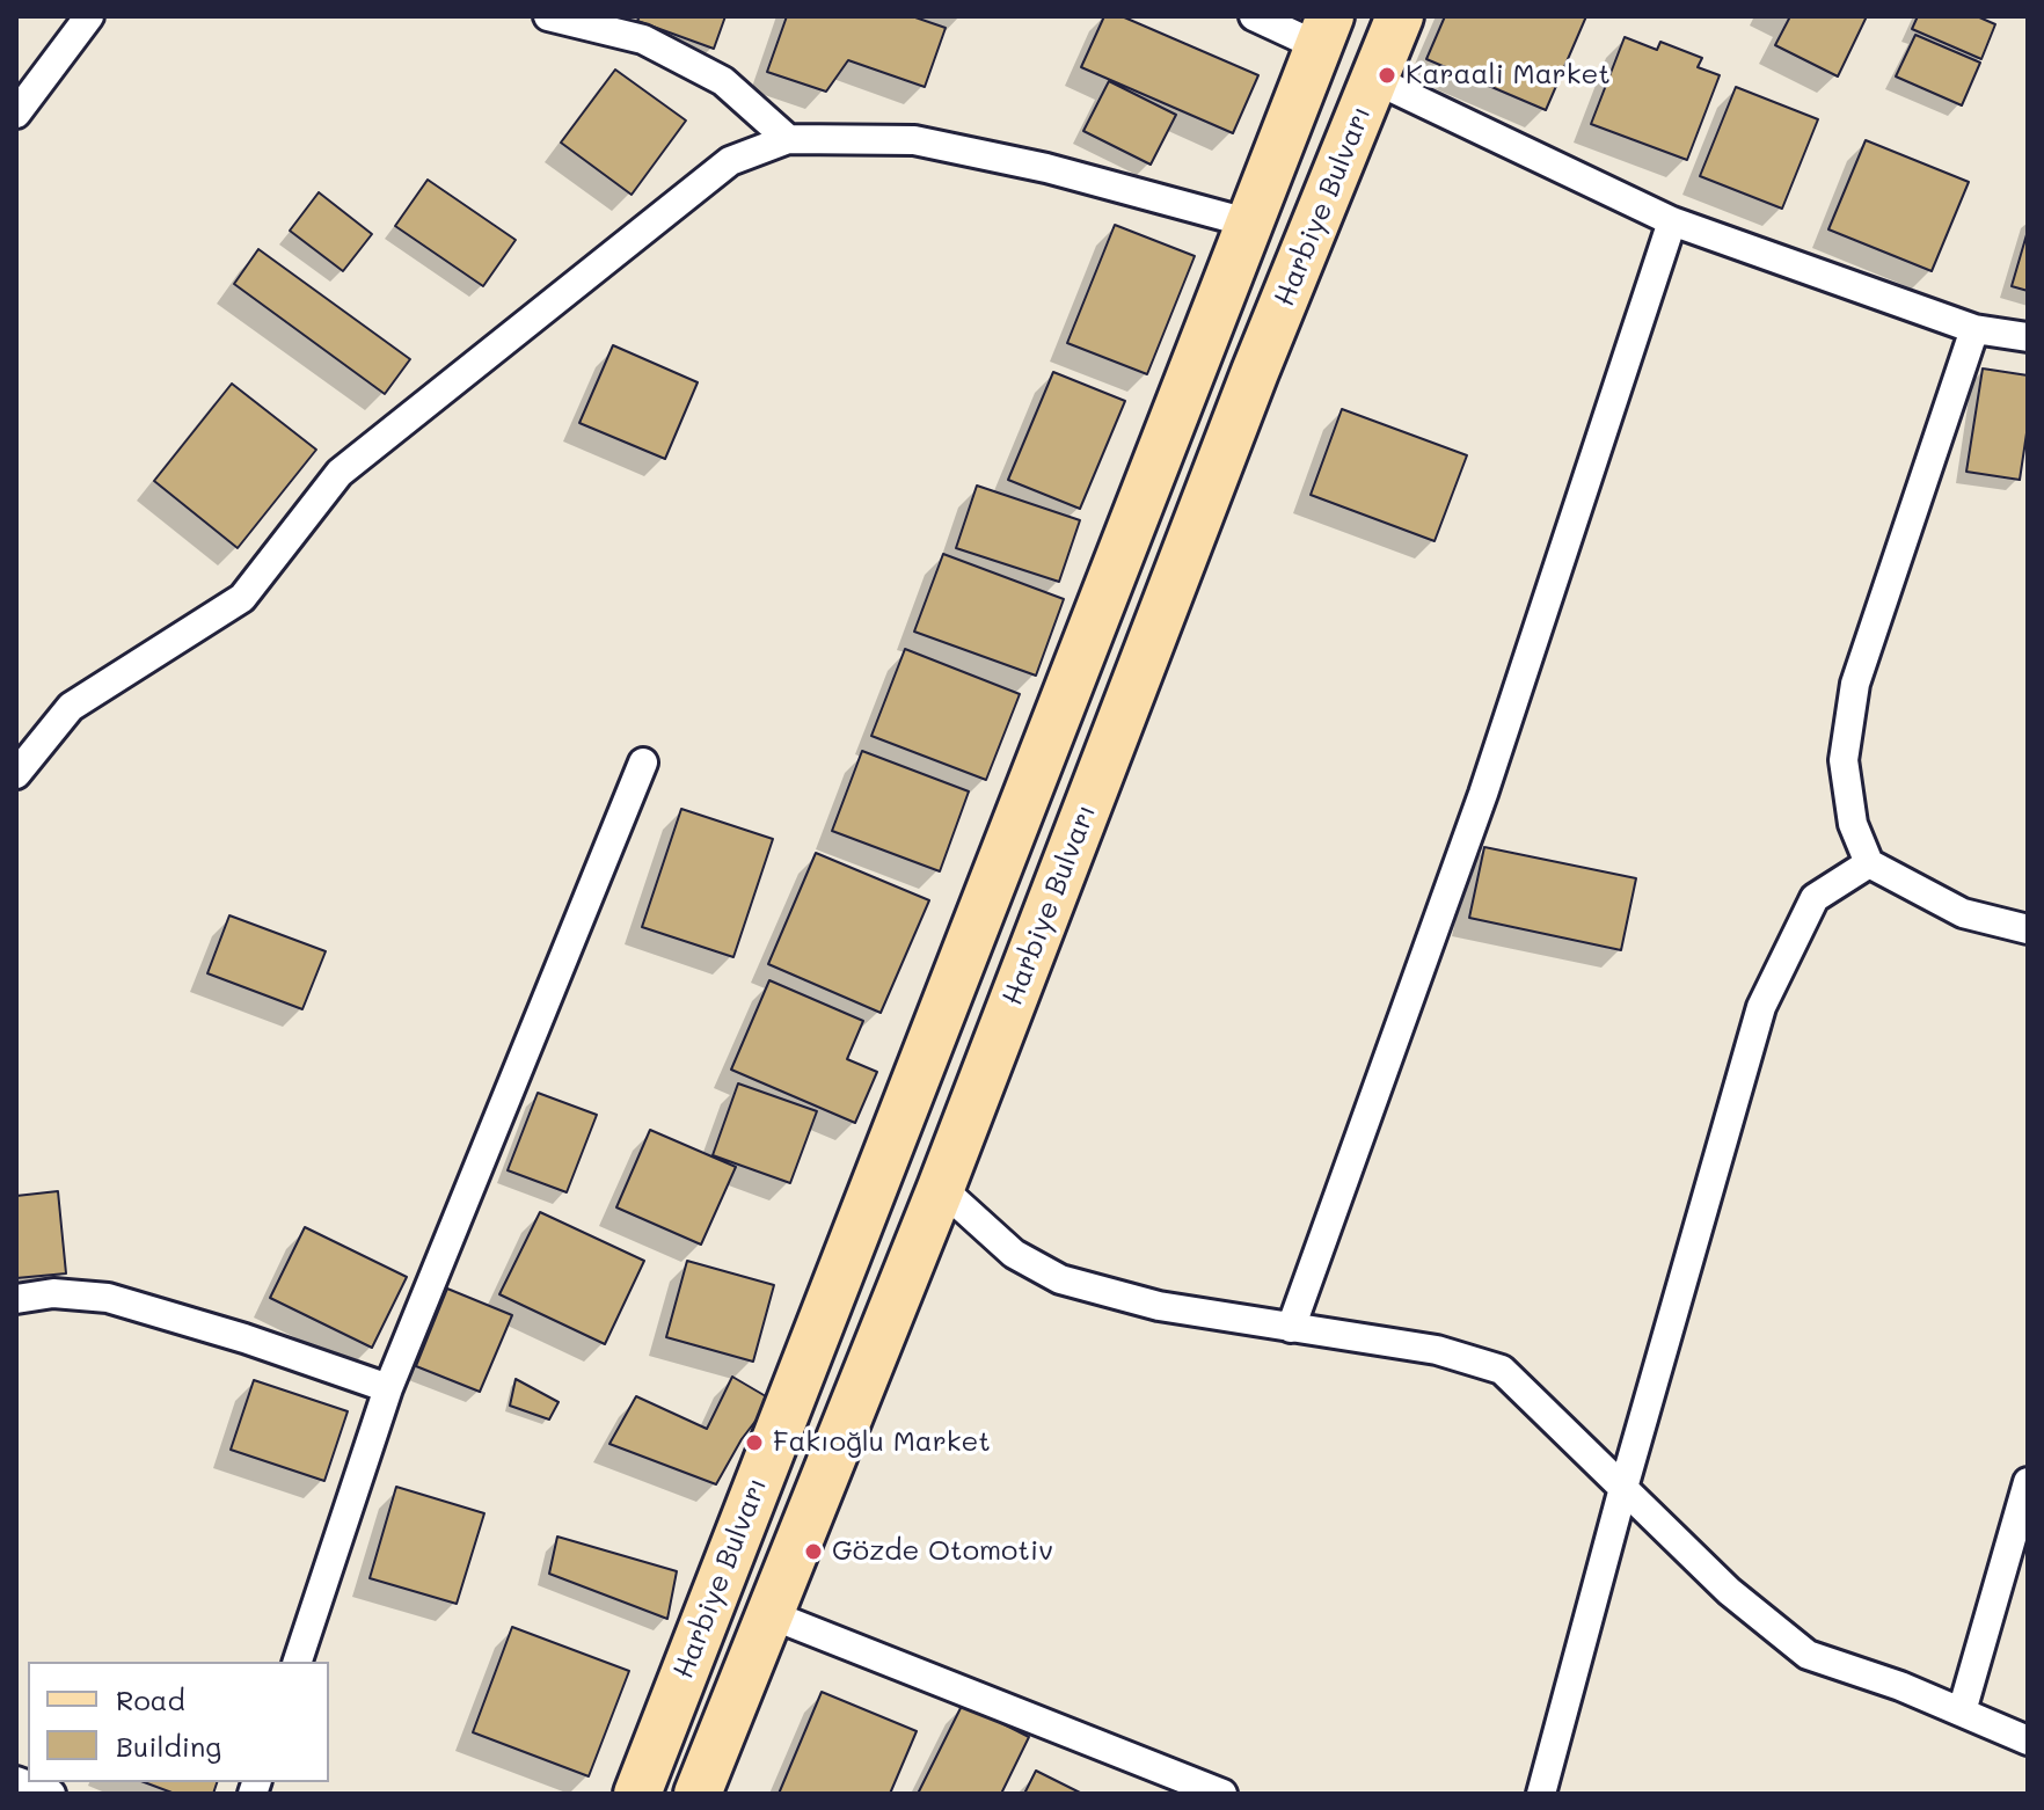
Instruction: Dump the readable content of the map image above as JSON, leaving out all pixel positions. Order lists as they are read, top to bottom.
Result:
{
  "streets": {
    "main road": ["Harbiye Bulvarı"]
  },
  "places": ["Karaali Market", "Fakıoğlu Market", "Gözde Otomotiv"],
  "legend": ["Road", "Building"]
}
